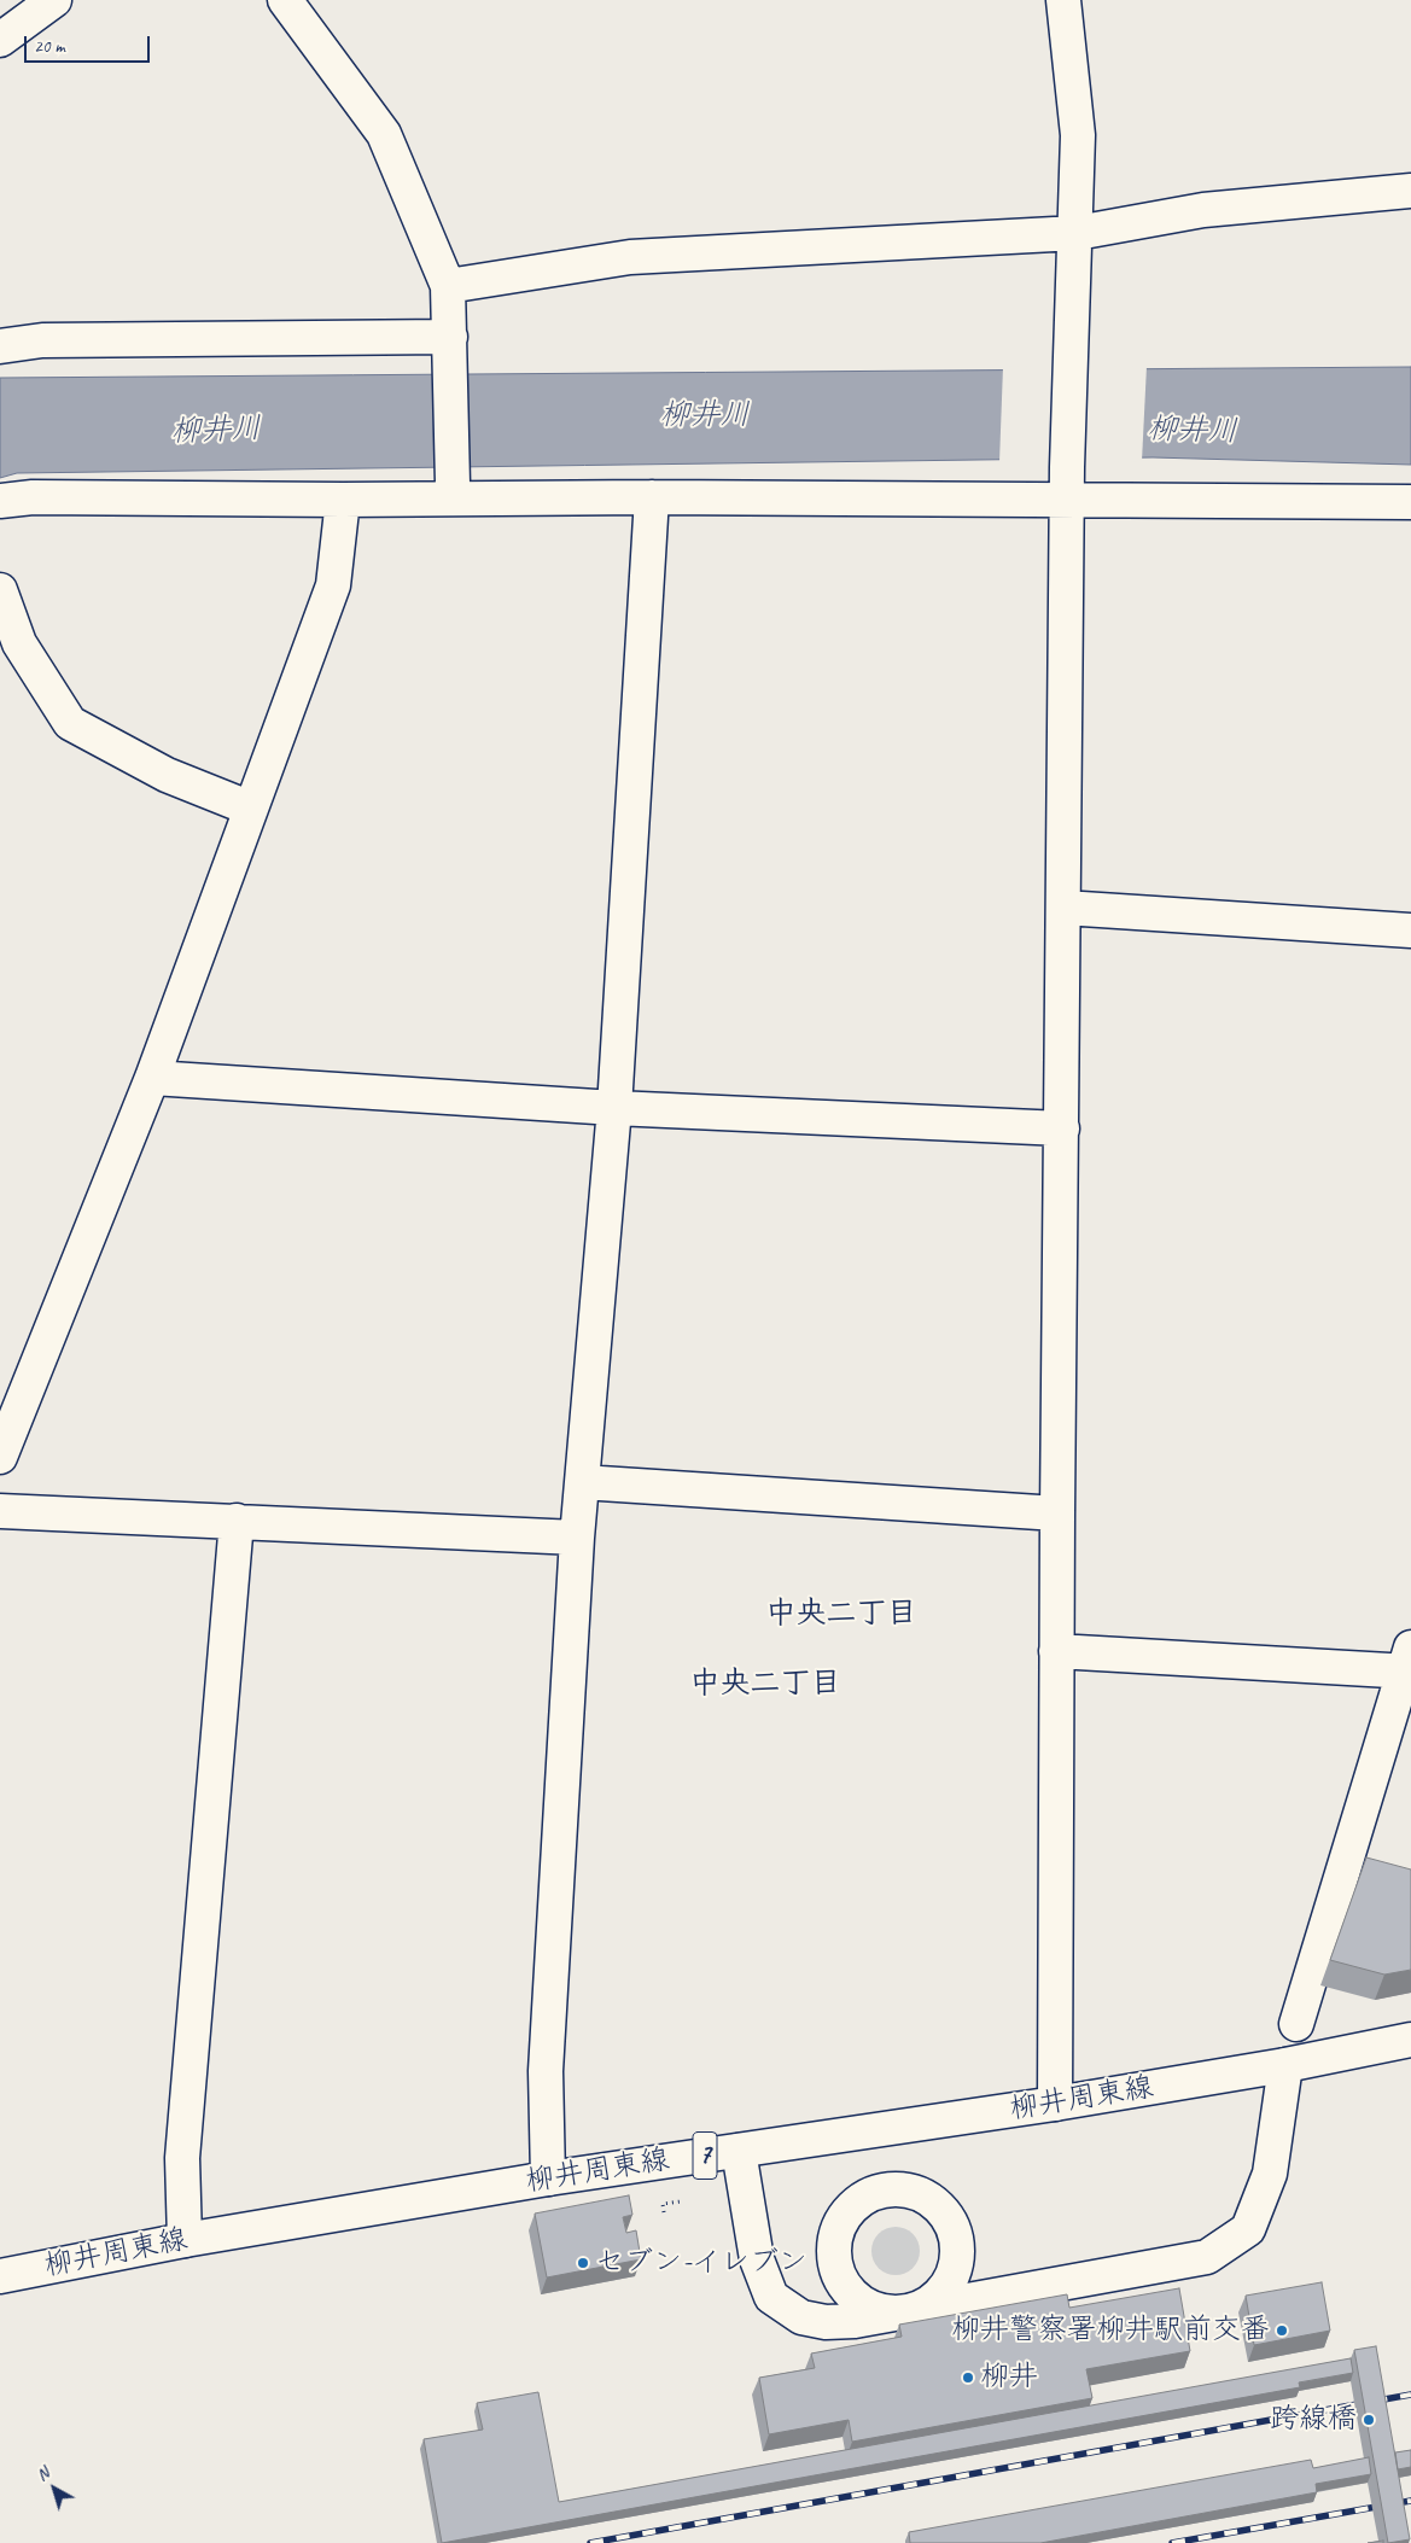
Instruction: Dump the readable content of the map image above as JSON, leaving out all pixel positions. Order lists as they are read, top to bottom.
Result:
{
  "streets": {
    "street": ["柳井周東線", "7"]
  },
  "districts": ["中央二丁目", "中央二丁目"],
  "water": ["柳井川"],
  "places": [
    "セブン-イレブン",
    "柳井警察署柳井駅前交番",
    "柳井",
    "跨線橋"
  ],
  "scale_bar": "20 m",
  "north": "top left"
}
